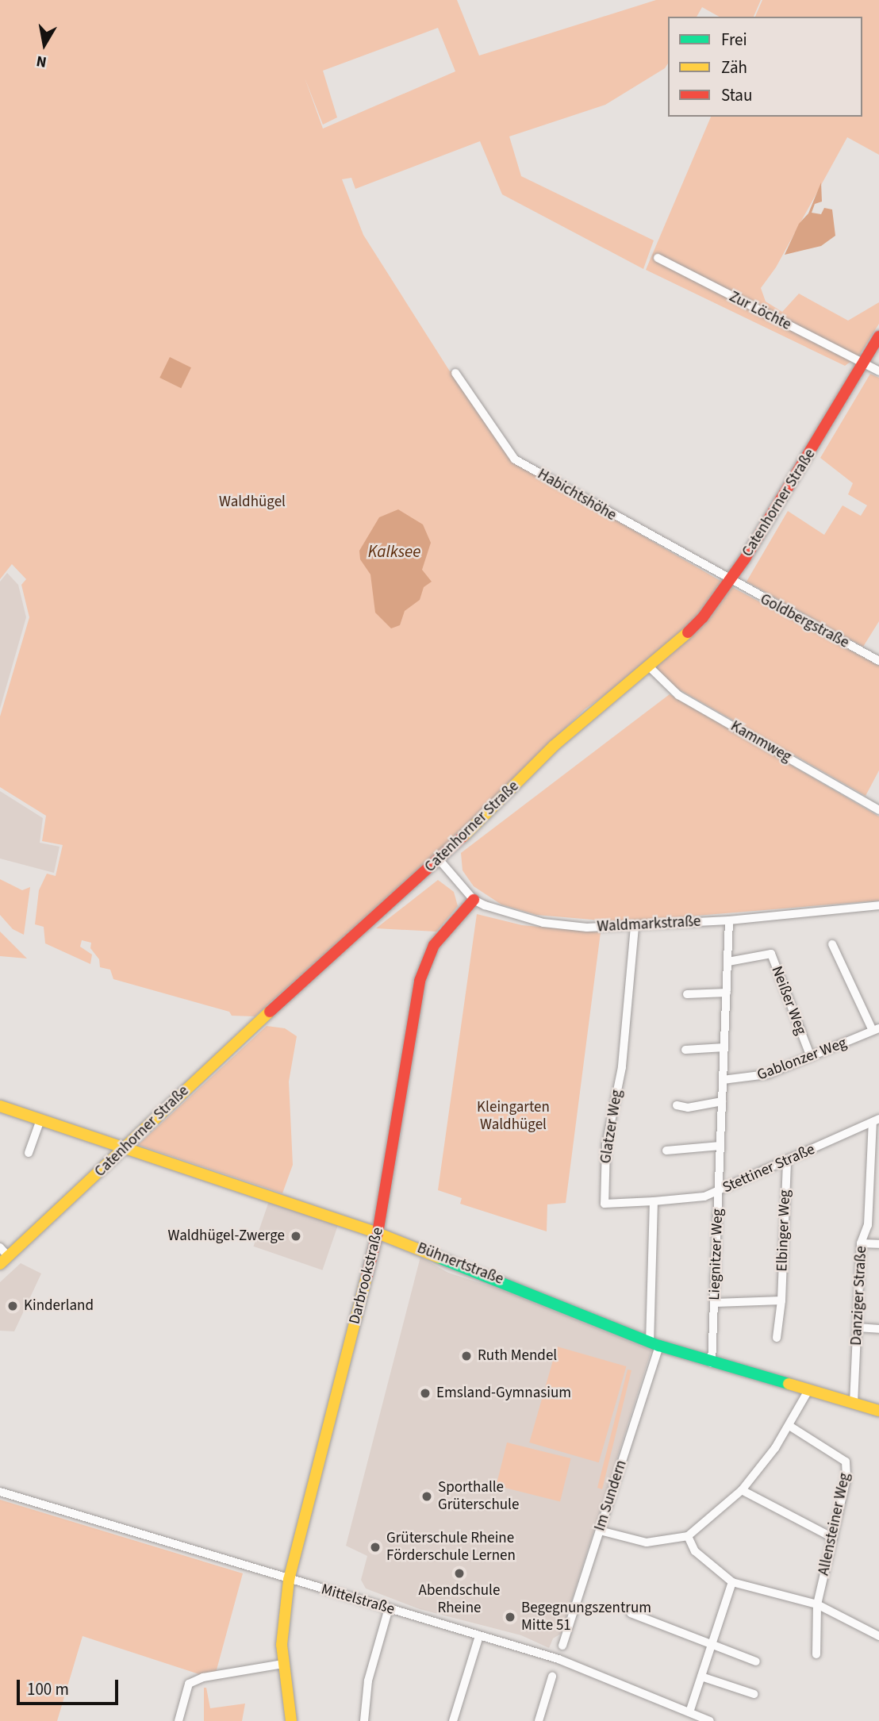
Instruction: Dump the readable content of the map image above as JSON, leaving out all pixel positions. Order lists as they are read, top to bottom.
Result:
{
  "streets": {
    "street": [
      "Zur Löchte",
      "Habichtshöhe",
      "Catenhorner Straße",
      "Goldbergstraße",
      "Kammweg",
      "Waldmarkstraße",
      "Neißer Weg",
      "Gablonzer Weg",
      "Glatzer Weg",
      "Stettiner Straße",
      "Elbinger Weg",
      "Liegnitzer Weg",
      "Bühnertstraße",
      "Darbrookstraße",
      "Danziger Straße",
      "Im Sundern",
      "Allensteiner Weg",
      "Mittelstraße"
    ]
  },
  "crossings": [
    ["Zur Löchte", "Catenhorner Straße"],
    ["Habichtshöhe", "Catenhorner Straße"],
    ["Habichtshöhe", "Goldbergstraße"],
    ["Catenhorner Straße", "Goldbergstraße"],
    ["Catenhorner Straße", "Kammweg"],
    ["Catenhorner Straße", "Waldmarkstraße"],
    ["Catenhorner Straße", "Bühnertstraße"],
    ["Waldmarkstraße", "Glatzer Weg"],
    ["Waldmarkstraße", "Liegnitzer Weg"],
    ["Waldmarkstraße", "Darbrookstraße"],
    ["Neißer Weg", "Gablonzer Weg"],
    ["Neißer Weg", "Liegnitzer Weg"],
    ["Gablonzer Weg", "Liegnitzer Weg"],
    ["Glatzer Weg", "Stettiner Straße"],
    ["Stettiner Straße", "Elbinger Weg"],
    ["Stettiner Straße", "Liegnitzer Weg"],
    ["Stettiner Straße", "Danziger Straße"],
    ["Liegnitzer Weg", "Bühnertstraße"],
    ["Bühnertstraße", "Darbrookstraße"],
    ["Bühnertstraße", "Danziger Straße"],
    ["Bühnertstraße", "Im Sundern"],
    ["Darbrookstraße", "Mittelstraße"]
  ],
  "water": ["Kalksee"],
  "parks": ["Waldhügel", "Kleingarten Waldhügel"],
  "places": [
    "Waldhügel-Zwerge",
    "Kinderland",
    "Ruth Mendel",
    "Emsland-Gymnasium",
    "Sporthalle Grüterschule",
    "Grüterschule Rheine Förderschule Lernen",
    "Abendschule Rheine",
    "Begegnungszentrum Mitte 51"
  ],
  "legend": ["Frei", "Zäh", "Stau"],
  "scale_bar": "100 m",
  "north": "bottom"
}
